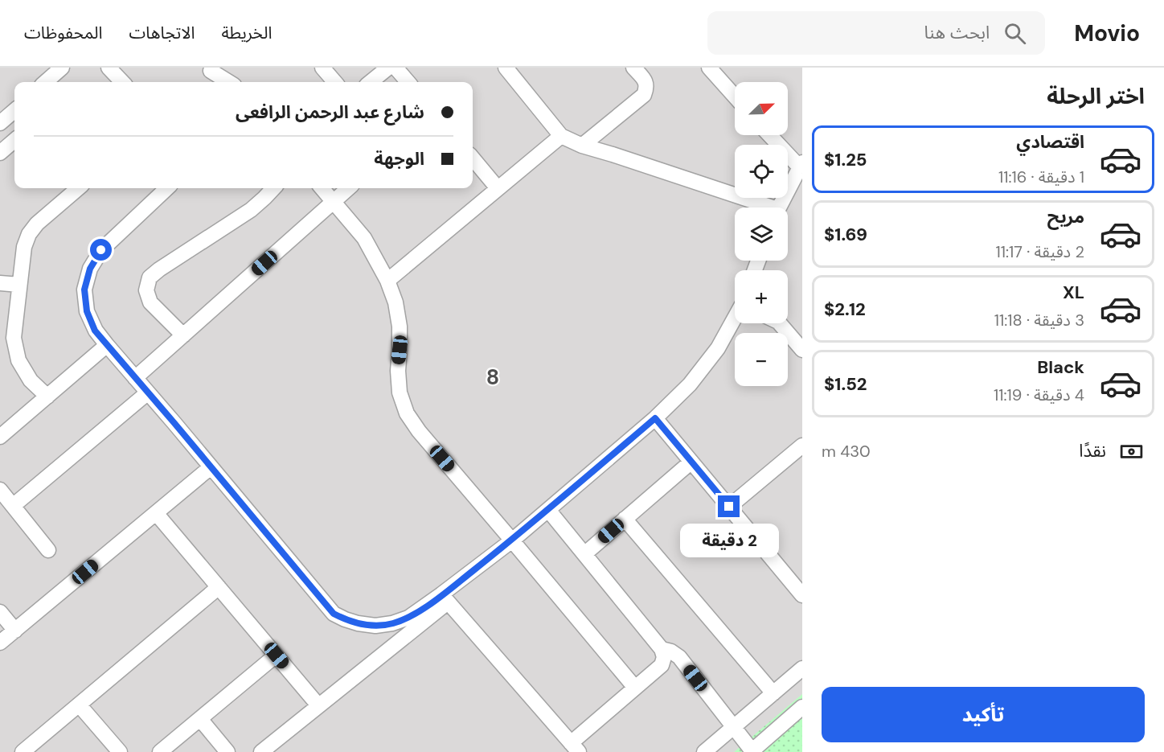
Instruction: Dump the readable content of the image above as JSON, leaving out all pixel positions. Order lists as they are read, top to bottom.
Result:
{
  "districts": ["8"],
  "north": "top right",
  "page": {
    "header": "Movio",
    "search": "ابحث هنا",
    "nav": ["الخريطة", "الاتجاهات", "المحفوظات"],
    "heading": "اختر الرحلة",
    "map_buttons": ["+", "−"],
    "banner": ["شارع عبد الرحمن الرافعى", "الوجهة"],
    "list": [
      {
        "name": "اقتصادي",
        "note": "1 دقيقة · 11:16",
        "value": "$1.25"
      },
      {
        "name": "مريح",
        "note": "2 دقيقة · 11:17",
        "value": "$1.69"
      },
      {
        "name": "XL",
        "note": "3 دقيقة · 11:18",
        "value": "$2.12"
      },
      {
        "name": "Black",
        "note": "4 دقيقة · 11:19",
        "value": "$1.52"
      }
    ],
    "pay": ["نقدًا", "430 m"],
    "bubble": "2 دقيقة",
    "buttons": "تأكيد"
  }
}
